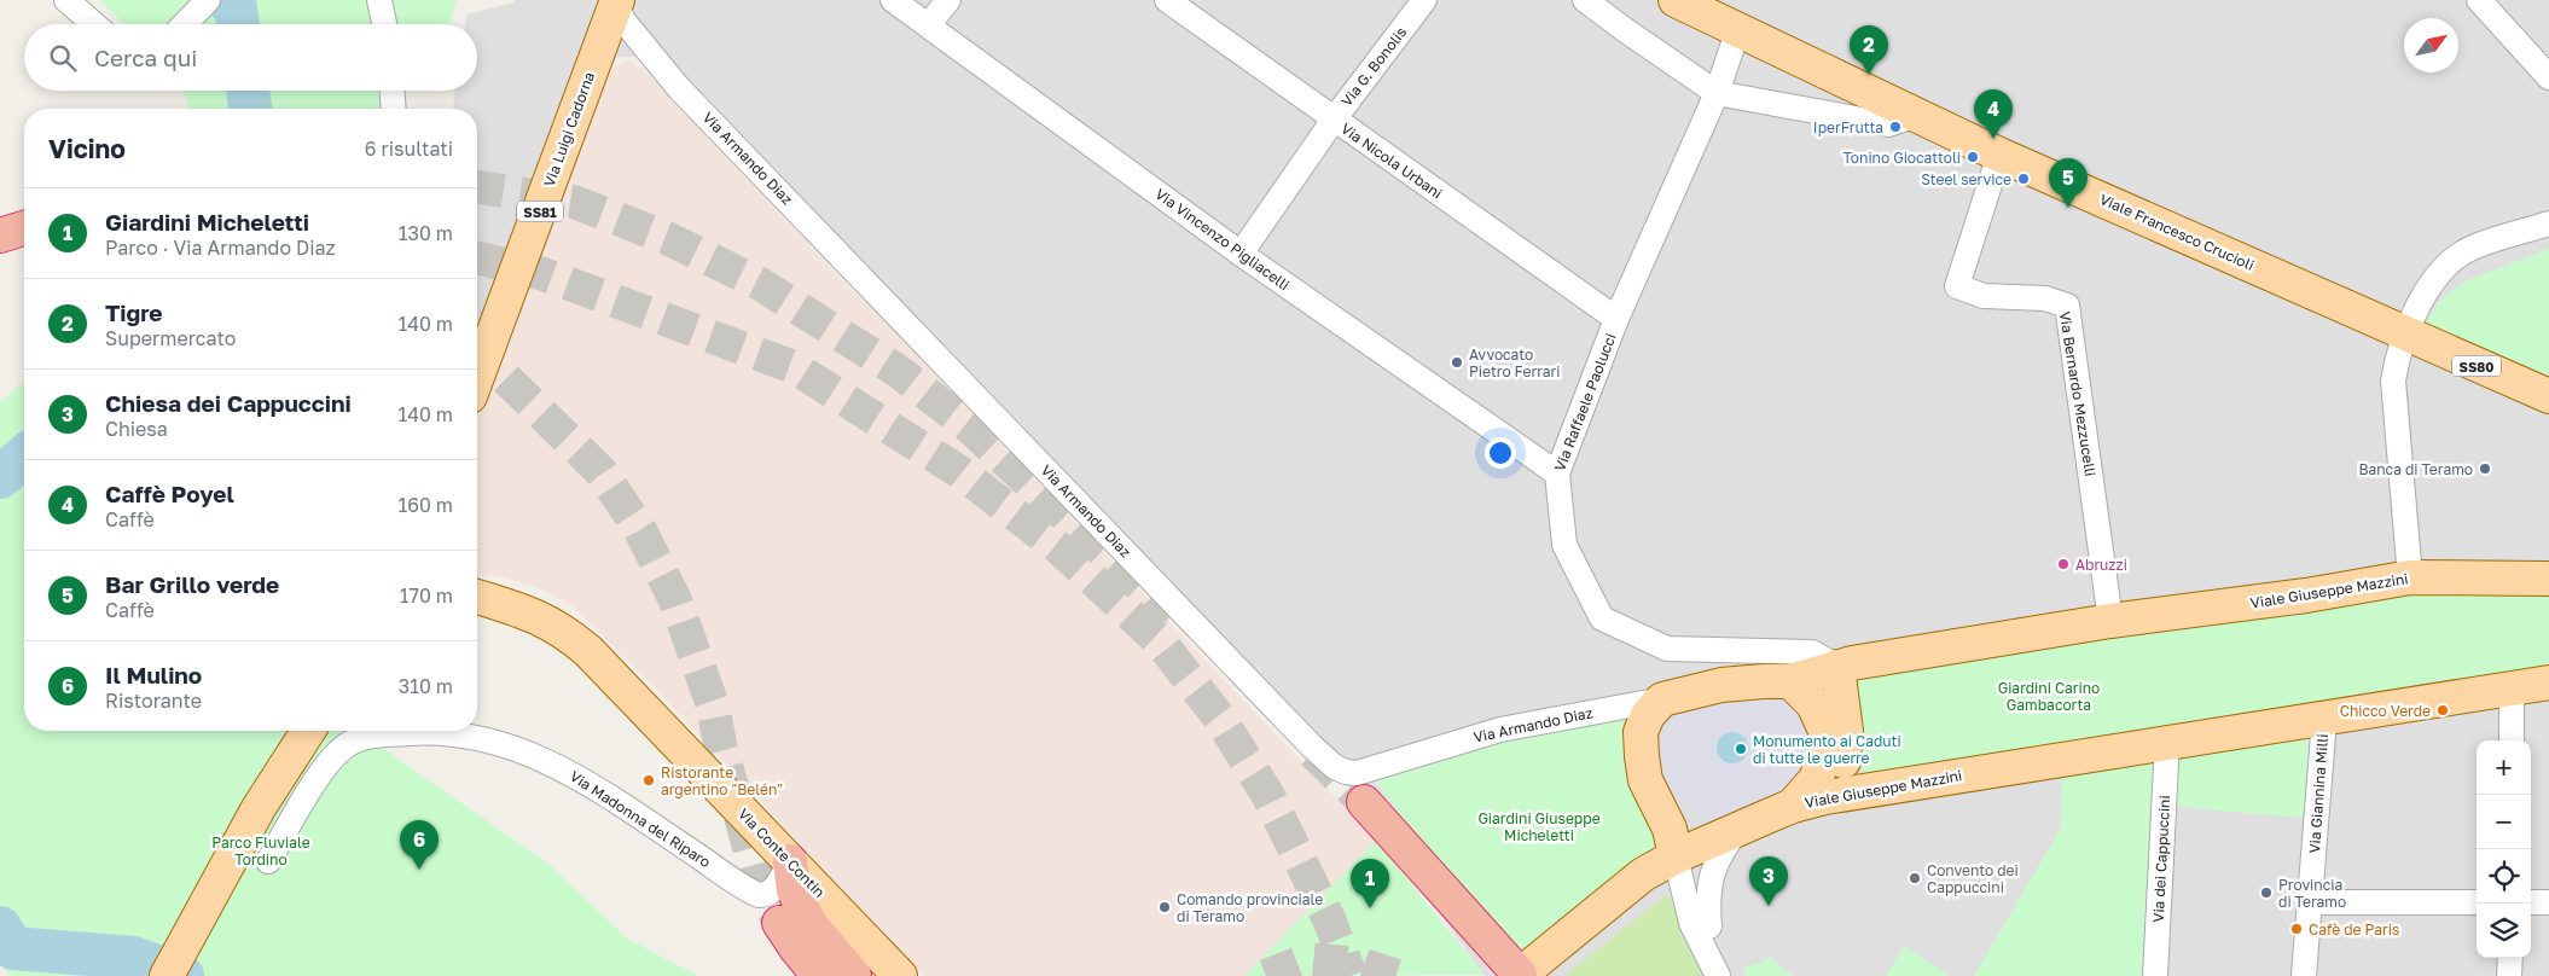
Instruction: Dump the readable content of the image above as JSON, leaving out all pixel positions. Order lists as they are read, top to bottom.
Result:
{
  "streets": {
    "main road": [
      "Via Luigi Cadorna",
      "SS81",
      "Viale Francesco Crucioli",
      "SS80",
      "Viale Giuseppe Mazzini",
      "Via Conte Contin"
    ],
    "street": [
      "Via G. Bonolis",
      "Via Armando Diaz",
      "Via Nicola Urbani",
      "Via Vincenzo Pigliacelli",
      "Via Bernardo Mezzucelli",
      "Via Raffaele Paolucci",
      "Via Giannina Milli",
      "Via Madonna del Riparo",
      "Via dei Cappuccini"
    ]
  },
  "crossings": [
    ["Via G. Bonolis", "Via Nicola Urbani"],
    ["Via G. Bonolis", "Via Vincenzo Pigliacelli"],
    ["Via Luigi Cadorna", "Via Armando Diaz"],
    ["Via Armando Diaz", "Viale Giuseppe Mazzini"],
    ["Via Nicola Urbani", "Via Raffaele Paolucci"],
    ["Viale Francesco Crucioli", "Via Bernardo Mezzucelli"],
    ["Viale Francesco Crucioli", "Via Raffaele Paolucci"],
    ["Via Vincenzo Pigliacelli", "Via Raffaele Paolucci"],
    ["Via Bernardo Mezzucelli", "Viale Giuseppe Mazzini"],
    ["Via Raffaele Paolucci", "Viale Giuseppe Mazzini"],
    ["Viale Giuseppe Mazzini", "Via Giannina Milli"],
    ["Viale Giuseppe Mazzini", "Via dei Cappuccini"],
    ["Via Madonna del Riparo", "Via Conte Contin"]
  ],
  "parks": ["Giardini Carino Gambacorta", "Giardini Giuseppe Micheletti", "Parco Fluviale Tordino"],
  "places": [
    "IperFrutta",
    "Tonino Giocattoli",
    "Steel service",
    "Avvocato Pietro Ferrari",
    "Banca di Teramo",
    "Abruzzi",
    "Chicco Verde",
    "Monumento ai Caduti di tutte le guerre",
    "Ristorante argentino \"Belén\"",
    "Convento dei Cappuccini",
    "Provincia di Teramo",
    "Comando provinciale di Teramo",
    "Cafè de Paris"
  ],
  "north": "top right",
  "page": {
    "search": "Cerca qui",
    "pins": [
      "2",
      "4",
      "5",
      "6",
      "3",
      "1"
    ],
    "heading": ["Vicino", "6 risultati"],
    "list": [
      {
        "mark": "1",
        "name": "Giardini Micheletti",
        "note": "Parco · Via Armando Diaz",
        "value": "130 m"
      },
      {
        "mark": "2",
        "name": "Tigre",
        "note": "Supermercato",
        "value": "140 m"
      },
      {
        "mark": "3",
        "name": "Chiesa dei Cappuccini",
        "note": "Chiesa",
        "value": "140 m"
      },
      {
        "mark": "4",
        "name": "Caffè Poyel",
        "note": "Caffè",
        "value": "160 m"
      },
      {
        "mark": "5",
        "name": "Bar Grillo verde",
        "note": "Caffè",
        "value": "170 m"
      },
      {
        "mark": "6",
        "name": "Il Mulino",
        "note": "Ristorante",
        "value": "310 m"
      }
    ],
    "map_buttons": ["+", "−"]
  }
}
